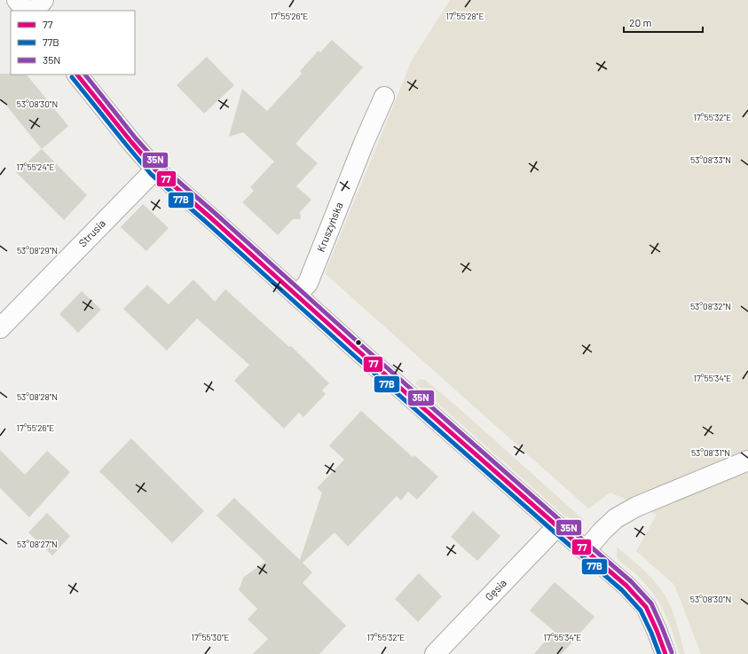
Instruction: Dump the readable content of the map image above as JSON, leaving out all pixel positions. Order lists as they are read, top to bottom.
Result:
{
  "streets": {
    "street": ["Kruszyńska", "Strusia", "Gęsia"]
  },
  "lines": ["transit line 77", "transit line 35N", "transit line 77B"],
  "legend": ["77", "77B", "35N"],
  "scale_bar": "20 m",
  "coordinates": [
    "17°55'28\"E",
    "17°55'26\"E",
    "53°08'30\"N",
    "17°55'32\"E",
    "53°08'33\"N",
    "17°55'24\"E",
    "53°08'29\"N",
    "53°08'32\"N",
    "17°55'34\"E",
    "53°08'28\"N",
    "53°08'31\"N",
    "53°08'27\"N",
    "17°55'30\"E"
  ]
}
